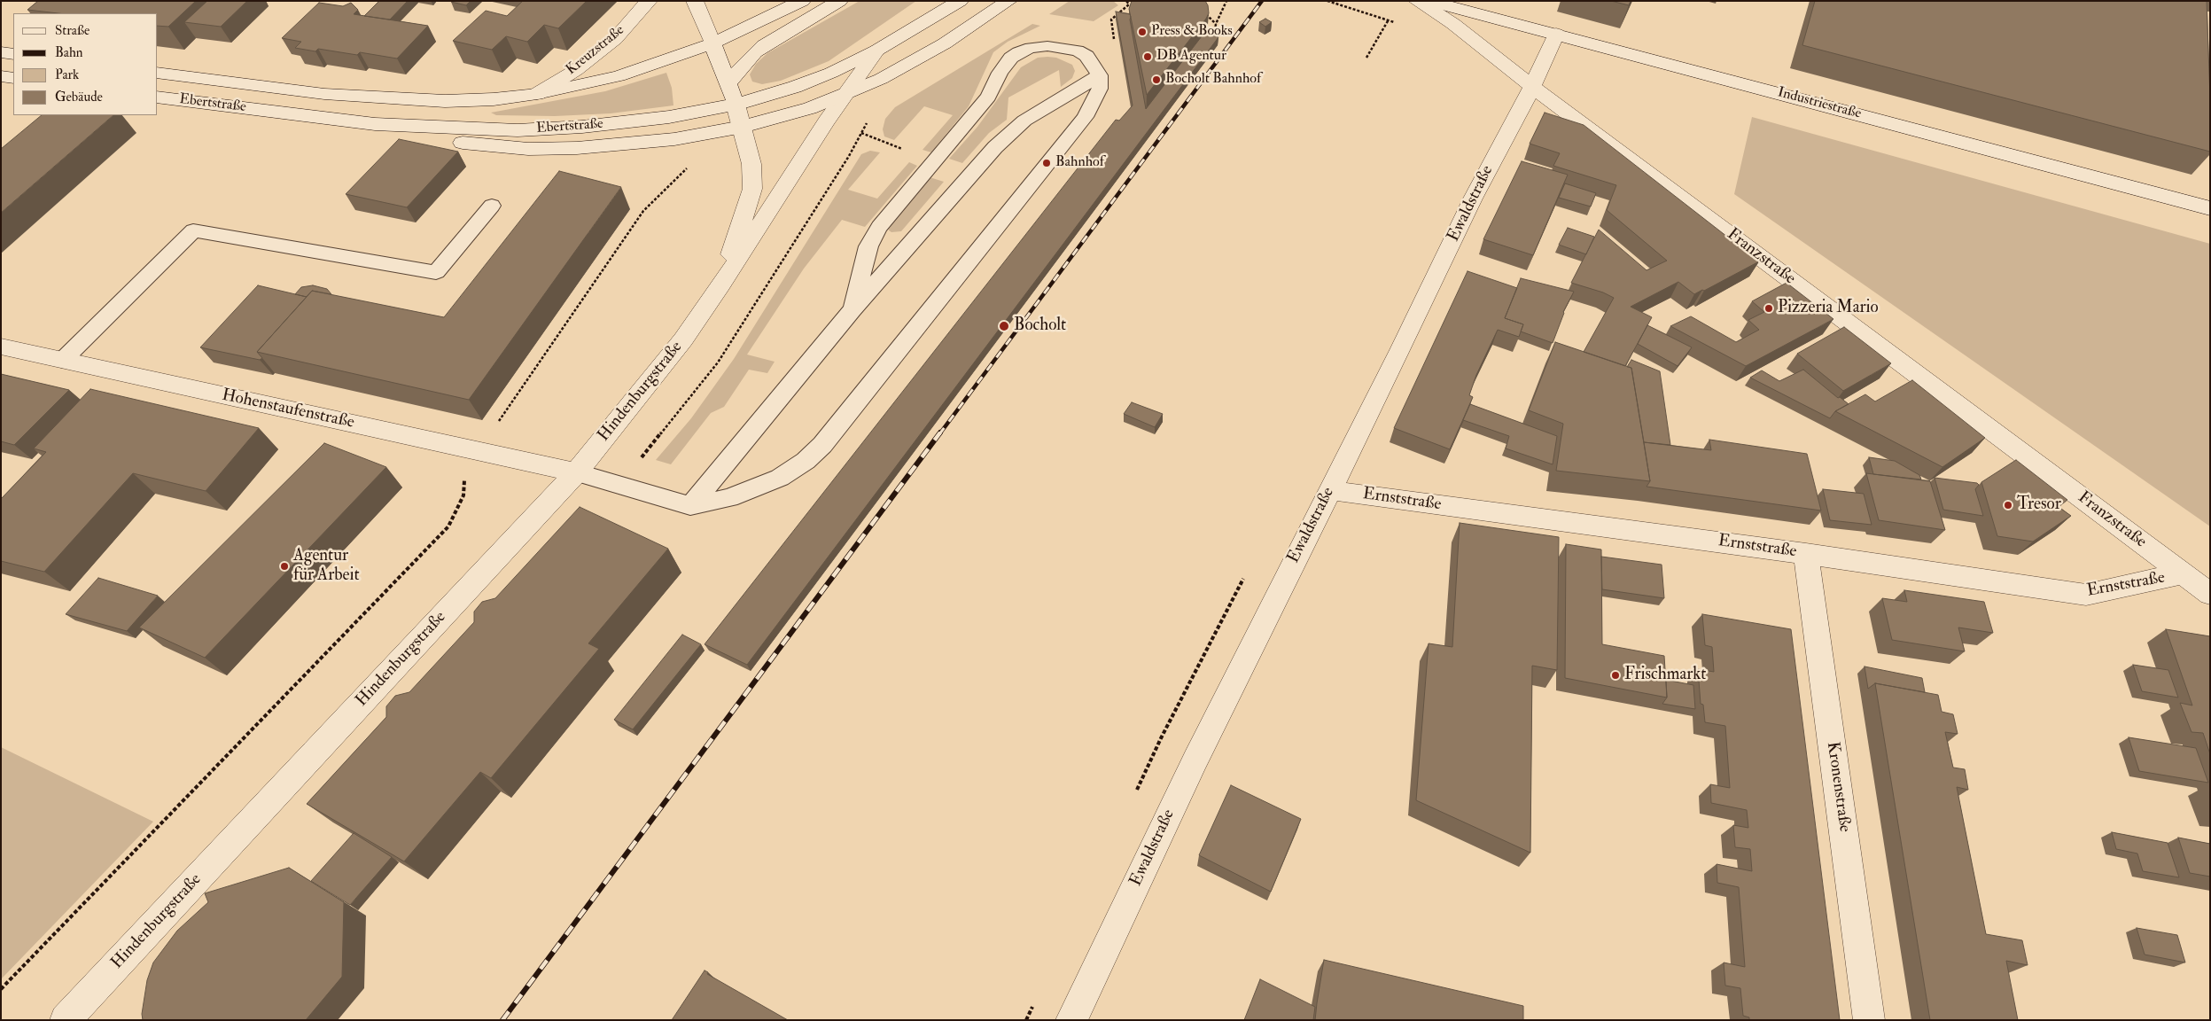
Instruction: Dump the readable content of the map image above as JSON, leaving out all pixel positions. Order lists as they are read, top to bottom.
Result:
{
  "streets": {
    "street": [
      "Kreuzstraße",
      "Ebertstraße",
      "Industriestraße",
      "Ewaldstraße",
      "Franzstraße",
      "Hindenburgstraße",
      "Hohenstaufenstraße",
      "Ernststraße",
      "Kronenstraße"
    ]
  },
  "crossings": [
    ["Kreuzstraße", "Ebertstraße"],
    ["Ebertstraße", "Hindenburgstraße"],
    ["Industriestraße", "Ewaldstraße"],
    ["Ewaldstraße", "Franzstraße"],
    ["Ewaldstraße", "Ernststraße"],
    ["Franzstraße", "Ernststraße"],
    ["Hindenburgstraße", "Hohenstaufenstraße"],
    ["Ernststraße", "Kronenstraße"]
  ],
  "places": [
    "Press & Books",
    "DB Agentur",
    "Bocholt Bahnhof",
    "Bahnhof",
    "Pizzeria Mario",
    "Bocholt",
    "Tresor",
    "Agentur für Arbeit",
    "Frischmarkt"
  ],
  "legend": [
    "Straße",
    "Bahn",
    "Park",
    "Gebäude"
  ]
}
